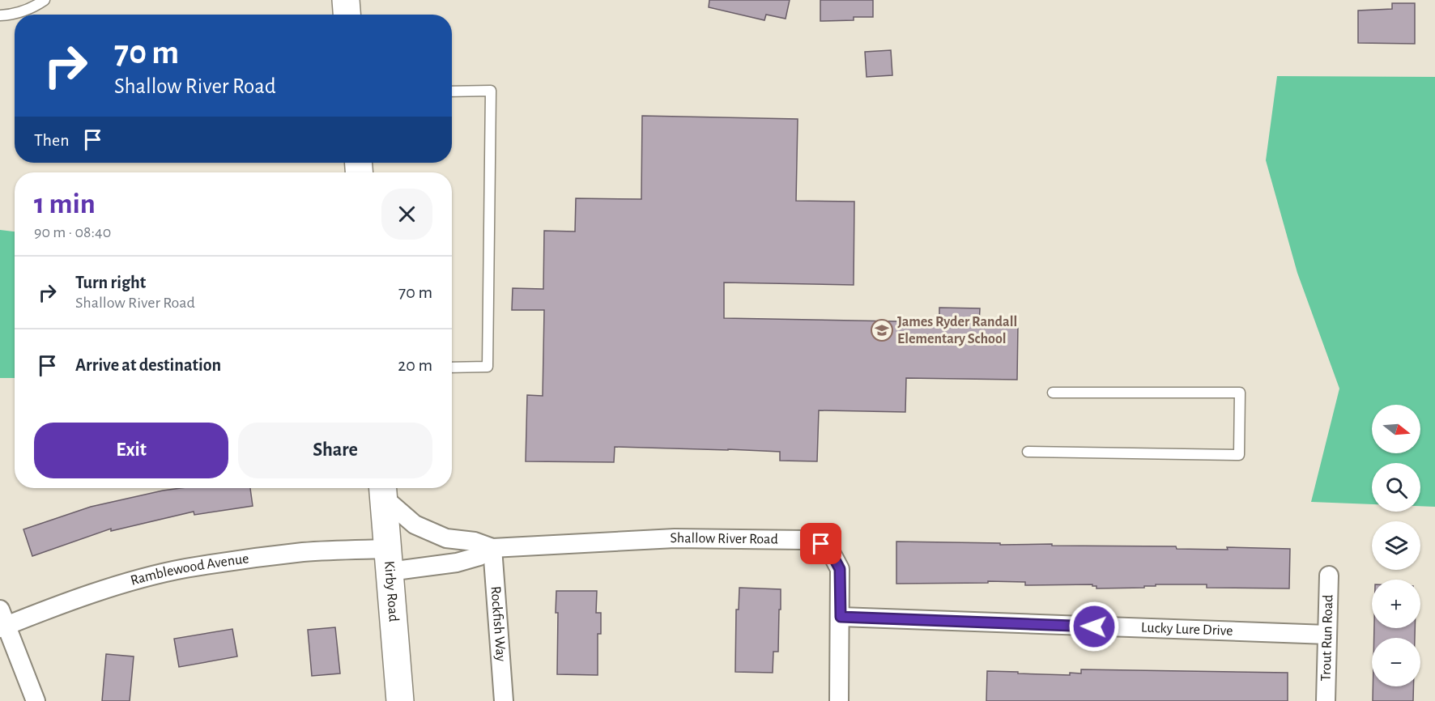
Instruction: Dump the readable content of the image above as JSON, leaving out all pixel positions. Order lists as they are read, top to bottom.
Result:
{
  "streets": {
    "main road": ["Kirby Road"],
    "street": [
      "Shallow River Road",
      "Ramblewood Avenue",
      "Rockfish Way",
      "Lucky Lure Drive",
      "Trout Run Road"
    ]
  },
  "crossings": [
    ["Shallow River Road", "Ramblewood Avenue"],
    ["Shallow River Road", "Kirby Road"],
    ["Shallow River Road", "Rockfish Way"],
    ["Shallow River Road", "Lucky Lure Drive"],
    ["Ramblewood Avenue", "Kirby Road"],
    ["Lucky Lure Drive", "Trout Run Road"]
  ],
  "places": {
    "school or university": ["James Ryder Randall Elementary School"]
  },
  "north": "right",
  "page": {
    "turn": ["70 m", "Shallow River Road"],
    "then": "Then",
    "heading": ["1 min", "90 m · 08:40"],
    "list": [
      {
        "name": "Turn right",
        "note": "Shallow River Road",
        "value": "70 m"
      },
      {
        "name": "Arrive at destination",
        "value": "20 m"
      }
    ],
    "map_buttons": ["+", "−"],
    "buttons": ["Exit", "Share"]
  }
}
